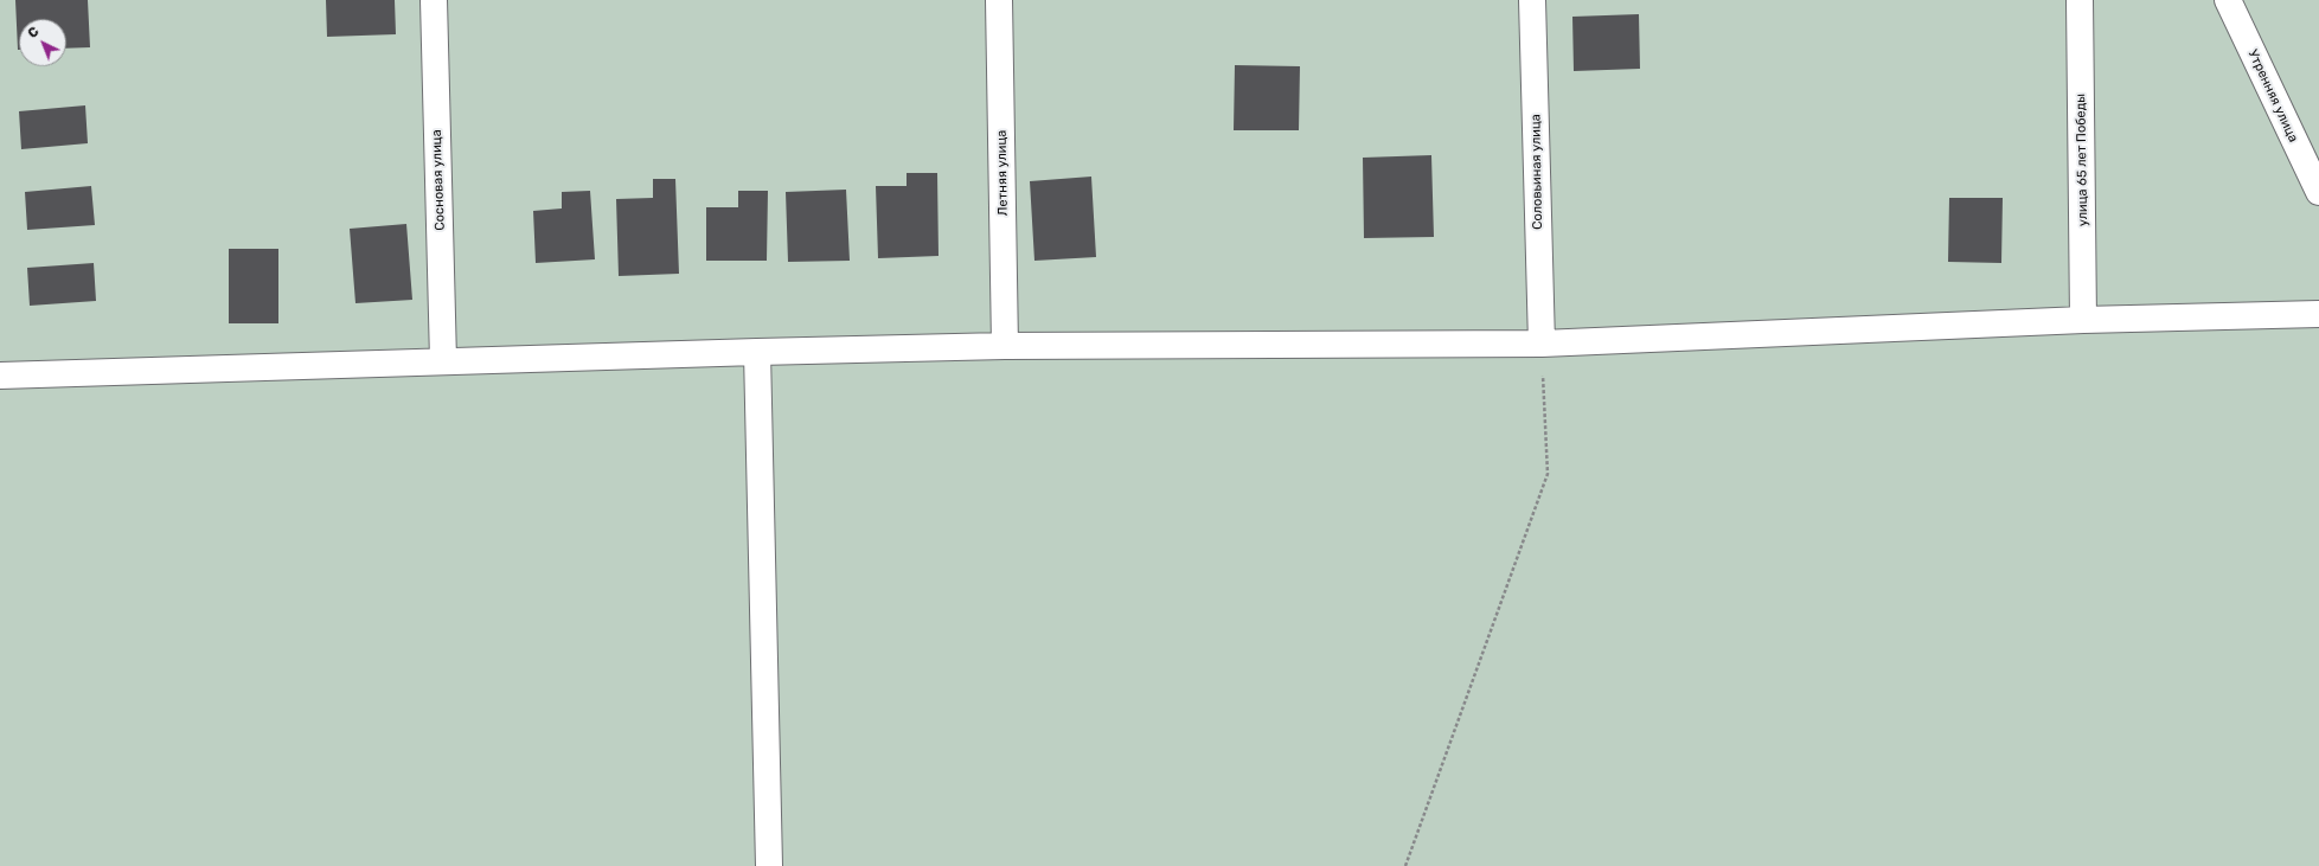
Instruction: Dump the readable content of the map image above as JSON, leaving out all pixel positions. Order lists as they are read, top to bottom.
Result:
{
  "streets": {
    "street": [
      "Утренняя улица",
      "улица 65 лет Победы",
      "Соловьиная улица",
      "Летняя улица",
      "Сосновая улица"
    ]
  },
  "north": "top left"
}
